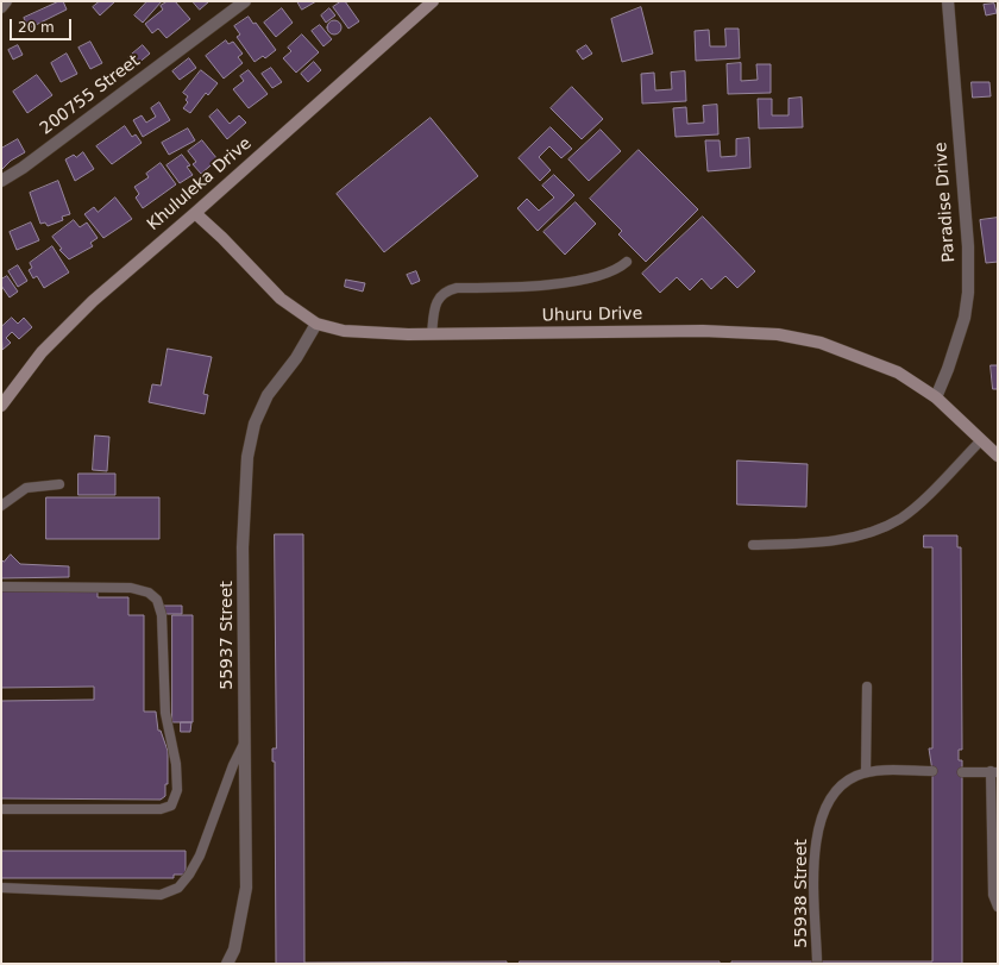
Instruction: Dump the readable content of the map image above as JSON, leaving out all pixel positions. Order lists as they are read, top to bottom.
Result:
{
  "streets": {
    "street": [
      "200755 Street",
      "Khululeka Drive",
      "Paradise Drive",
      "Uhuru Drive",
      "55937 Street"
    ],
    "lane": ["55938 Street"]
  },
  "crossings": [
    ["Khululeka Drive", "Uhuru Drive"],
    ["Paradise Drive", "Uhuru Drive"],
    ["Uhuru Drive", "55937 Street"]
  ],
  "scale_bar": "20 m"
}
